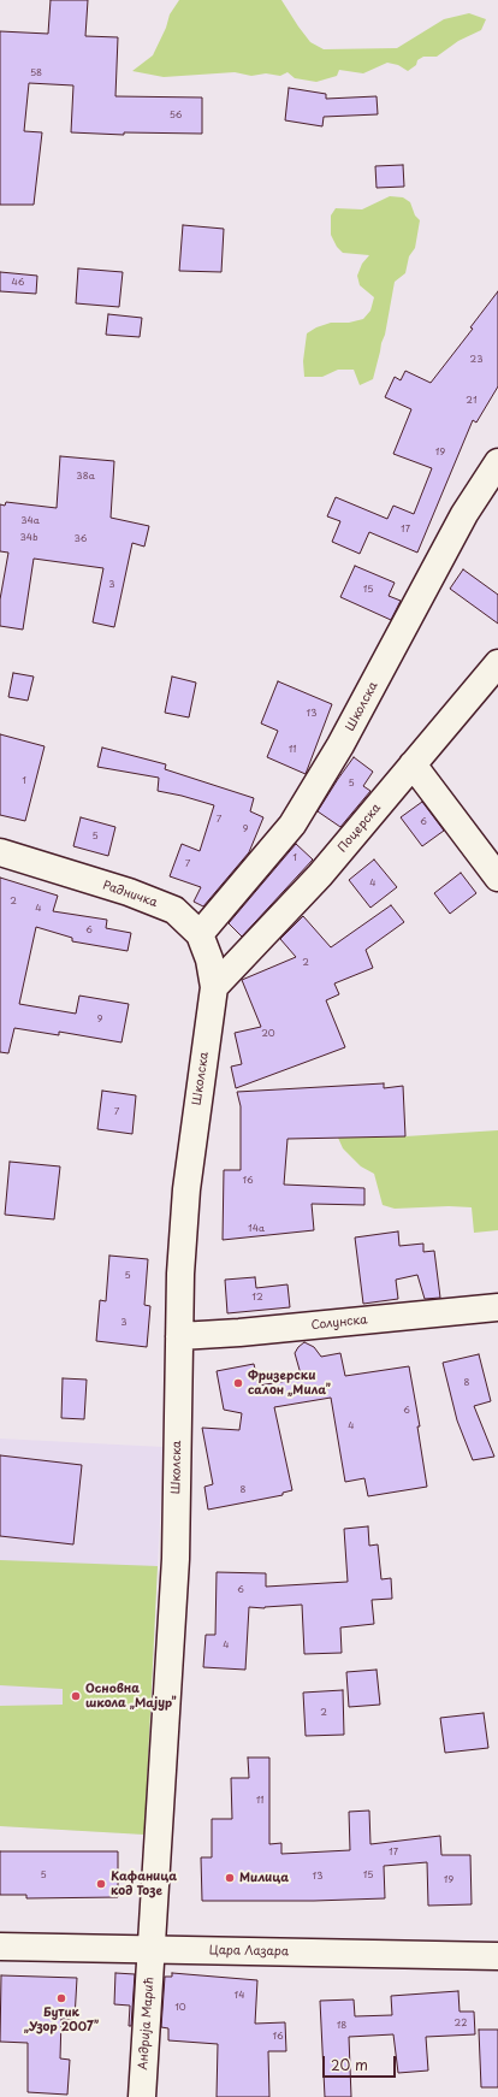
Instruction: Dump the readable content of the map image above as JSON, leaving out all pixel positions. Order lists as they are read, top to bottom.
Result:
{
  "streets": {
    "street": [
      "Школска",
      "Поцерска",
      "Радничка",
      "Солунска",
      "Цара Лазара",
      "Андрија Марић"
    ]
  },
  "crossings": [
    ["Школска", "Поцерска"],
    ["Школска", "Радничка"],
    ["Школска", "Солунска"],
    ["Школска", "Цара Лазара"],
    ["Школска", "Андрија Марић"],
    ["Поцерска", "Радничка"],
    ["Цара Лазара", "Андрија Марић"]
  ],
  "places": [
    "Фризерски салон „Мила”",
    "Основна школа „Мајур”",
    "Милица",
    "Кафаница код Тозе",
    "Бутик „Узор 2007”"
  ],
  "house_numbers": [
    "58",
    "56",
    "46",
    "23",
    "21",
    "19",
    "38a",
    "34a",
    "17",
    "34b",
    "36",
    "3",
    "15",
    "13",
    "11",
    "1",
    "5",
    "7",
    "6",
    "9",
    "5",
    "1",
    "7",
    "4",
    "2",
    "4",
    "6",
    "2",
    "9",
    "20",
    "7",
    "16",
    "14a",
    "5",
    "12",
    "3",
    "8",
    "6",
    "4",
    "8",
    "6",
    "4",
    "2",
    "11",
    "17",
    "5",
    "15",
    "13",
    "19",
    "14",
    "10",
    "22",
    "18",
    "16"
  ],
  "scale_bar": "20 m"
}
